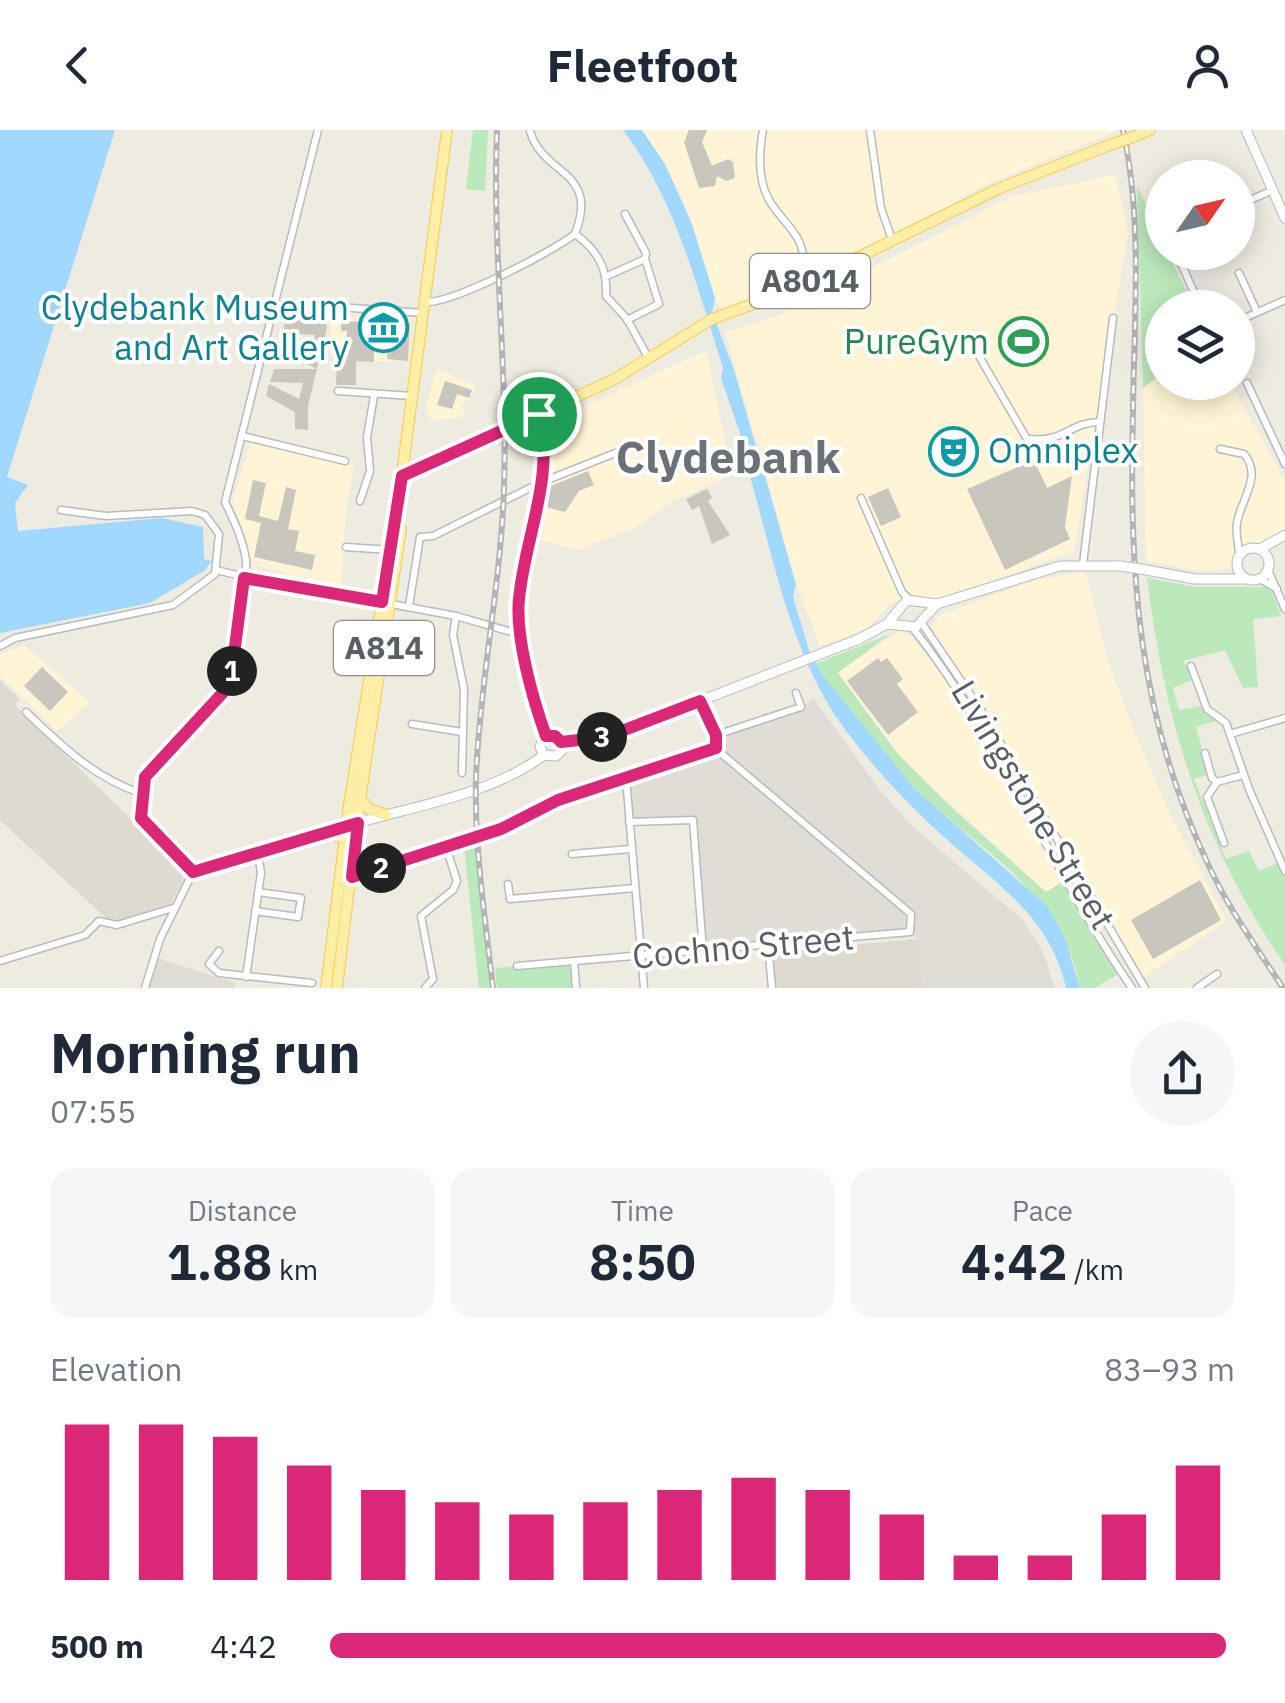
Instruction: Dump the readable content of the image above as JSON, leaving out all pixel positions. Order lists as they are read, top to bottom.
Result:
{
  "streets": {
    "main road": ["A8014", "A814"],
    "street": ["Livingstone Street", "Cochno Street"]
  },
  "crossings": [
    ["A8014", "A814"]
  ],
  "districts": ["Clydebank"],
  "places": {
    "museum": ["Clydebank Museum and Art Gallery"],
    "sports": ["PureGym"],
    "theatre": ["Omniplex"]
  },
  "north": "top right",
  "page": {
    "header": "Fleetfoot",
    "pins": ["1", "3", "2"],
    "heading": ["Morning run", "07:55"],
    "stats": [
      ["Distance", "1.88 km"],
      ["Time", "8:50"],
      ["Pace", "4:42 /km"]
    ],
    "chart": ["Elevation", "83–93 m"],
    "list": [
      {
        "name": "500 m",
        "note": "4:42"
      }
    ]
  }
}
